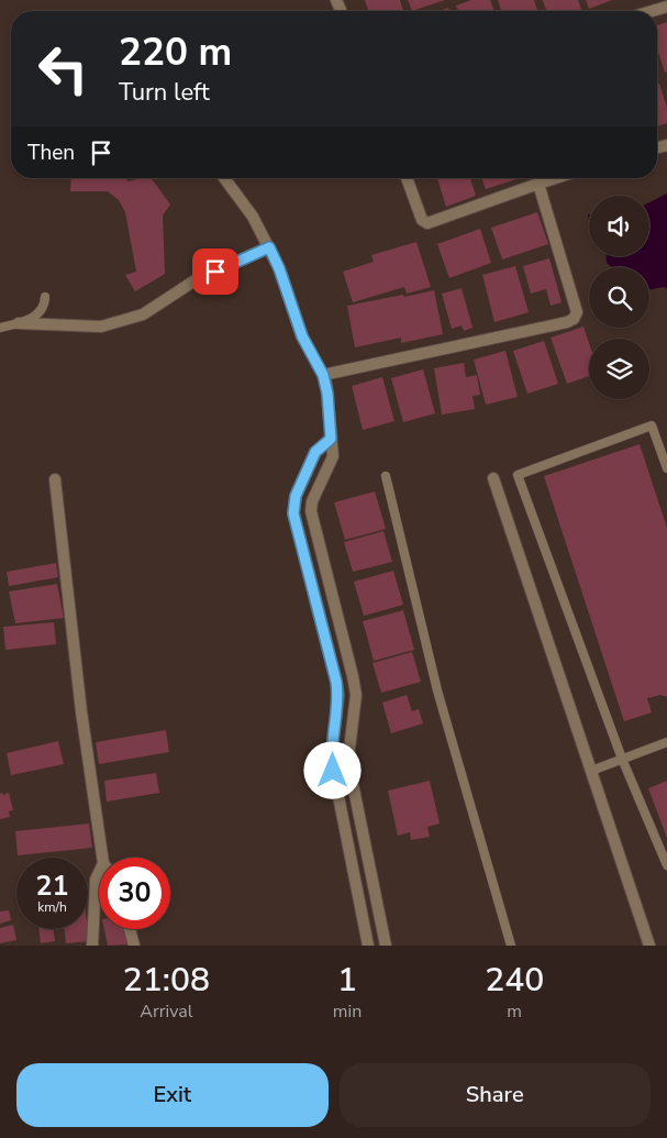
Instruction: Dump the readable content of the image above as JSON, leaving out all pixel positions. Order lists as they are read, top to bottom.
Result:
{
  "page": {
    "turn": ["220 m", "Turn left"],
    "then": "Then",
    "speed": "21 km/h",
    "limit": "30",
    "eta": [
      "21:08",
      "Arrival",
      "1",
      "min",
      "240",
      "m"
    ],
    "buttons": ["Exit", "Share"]
  }
}
